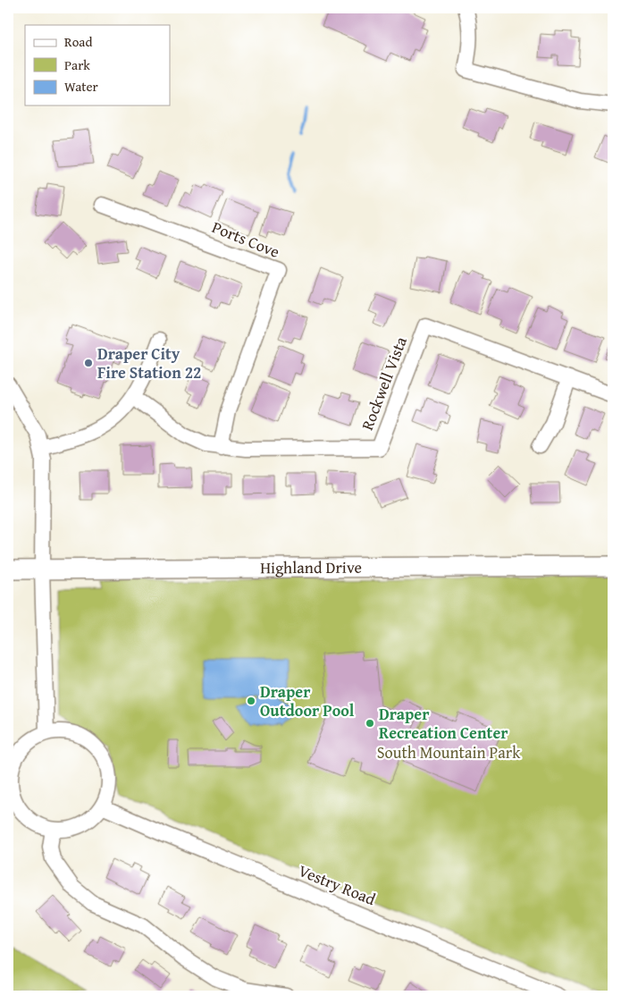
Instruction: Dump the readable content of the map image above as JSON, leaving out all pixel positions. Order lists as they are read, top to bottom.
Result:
{
  "streets": {
    "main road": ["Highland Drive"],
    "street": ["Ports Cove", "Rockwell Vista", "Vestry Road"]
  },
  "crossings": [
    ["Ports Cove", "Rockwell Vista"]
  ],
  "parks": ["South Mountain Park"],
  "places": ["Draper City Fire Station 22", "Draper Outdoor Pool", "Draper Recreation Center"],
  "legend": ["Road", "Park", "Water"]
}
